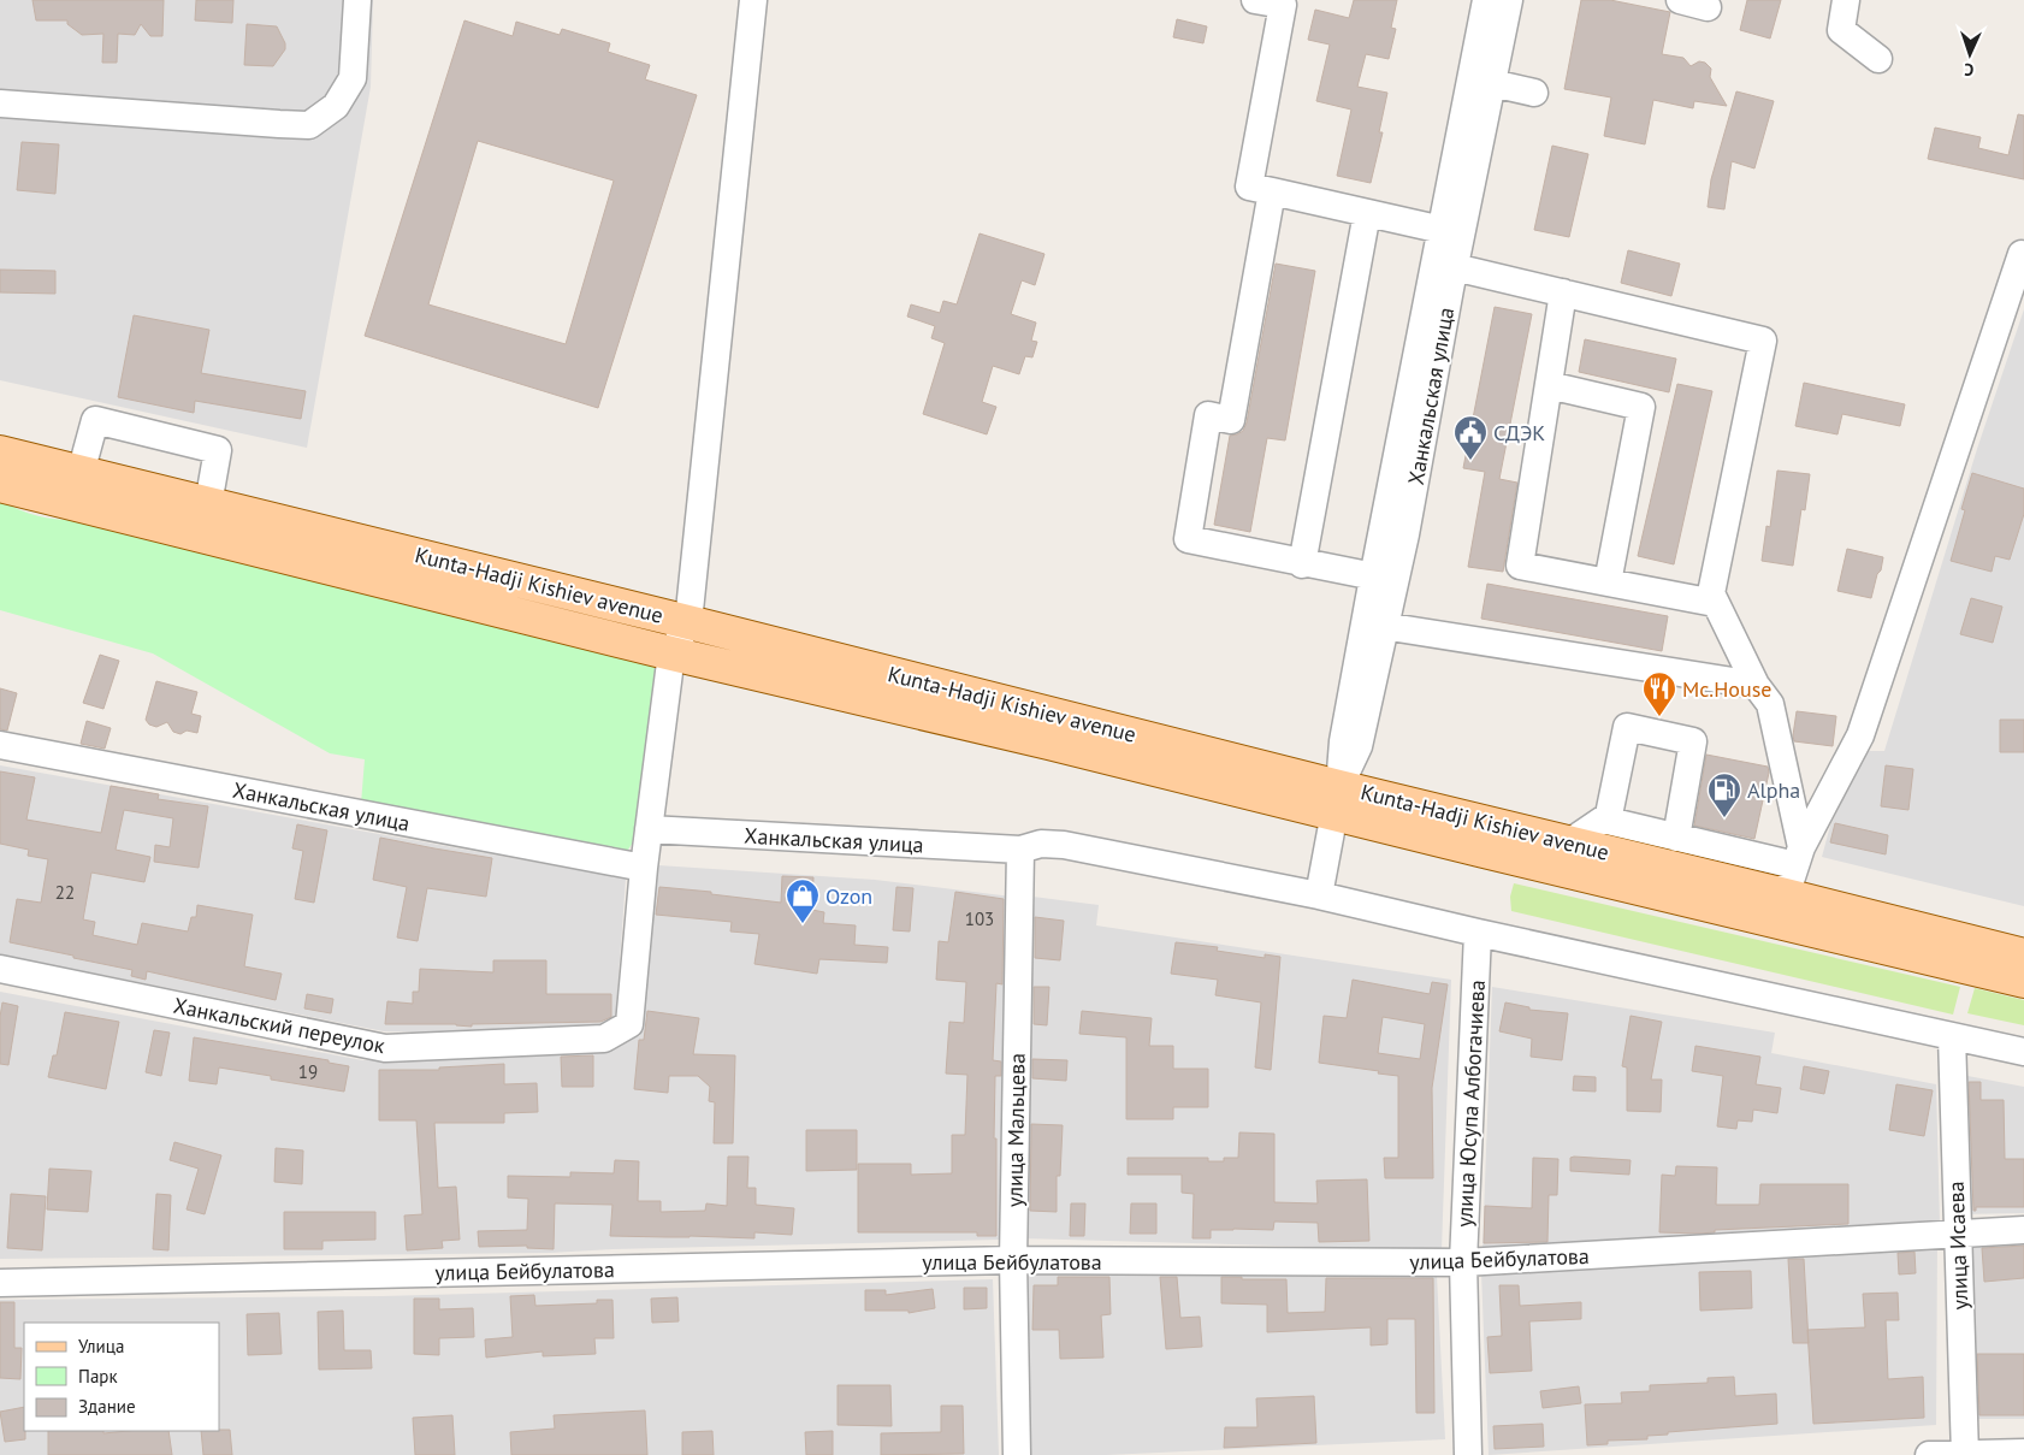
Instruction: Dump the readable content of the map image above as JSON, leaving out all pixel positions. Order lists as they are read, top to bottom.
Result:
{
  "streets": {
    "main road": ["Kunta-Hadji Kishiev avenue"],
    "street": [
      "Ханкальская улица",
      "Ханкальский переулок",
      "улица Юсупа Албогачиева",
      "улица Мальцева",
      "улица Исаева",
      "улица Бейбулатова"
    ]
  },
  "crossings": [
    ["Ханкальская улица", "Kunta-Hadji Kishiev avenue"],
    ["Ханкальская улица", "Ханкальский переулок"],
    ["Ханкальская улица", "улица Мальцева"],
    ["улица Юсупа Албогачиева", "улица Бейбулатова"],
    ["улица Мальцева", "улица Бейбулатова"],
    ["улица Исаева", "улица Бейбулатова"]
  ],
  "places": {
    "public building": ["СДЭК"],
    "restaurant": ["Mc.House"],
    "fuel station": ["Alpha"],
    "shop": ["Ozon"]
  },
  "house_numbers": ["22", "103", "19"],
  "legend": ["Улица", "Парк", "Здание"],
  "north": "bottom"
}
